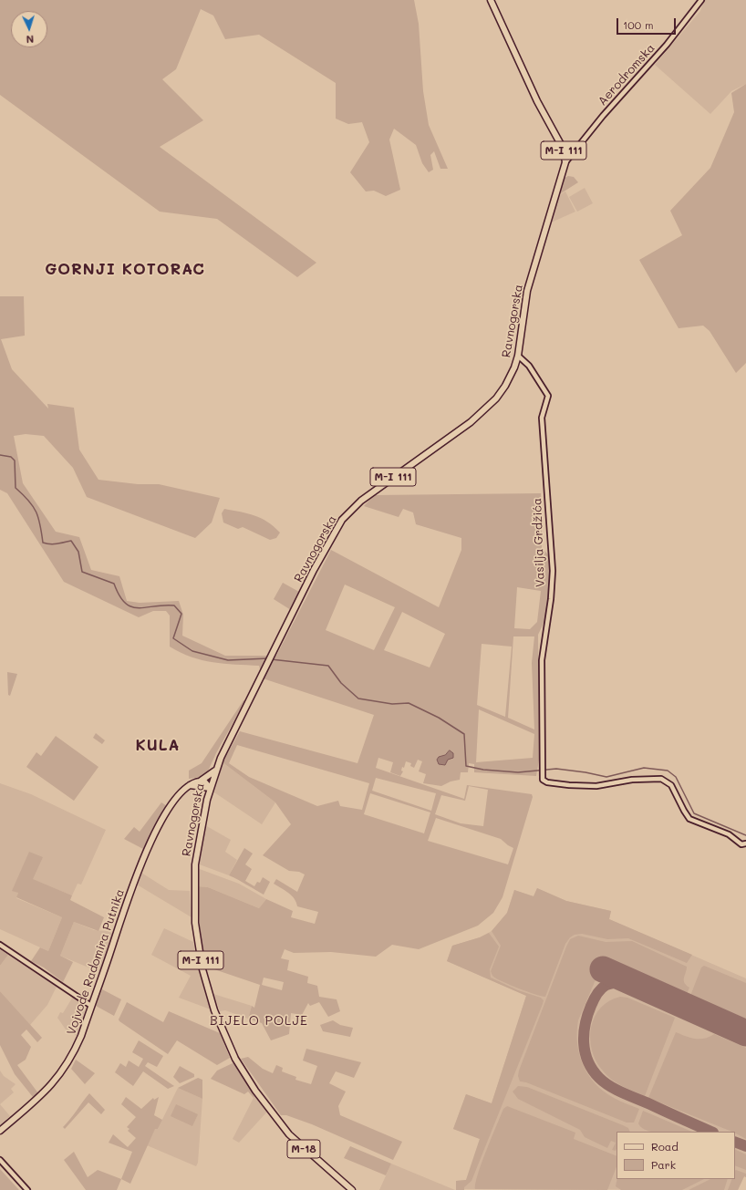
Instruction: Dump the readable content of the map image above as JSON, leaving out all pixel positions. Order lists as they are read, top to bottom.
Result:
{
  "streets": {
    "main road": [
      "M-I 111",
      "Ravnogorska",
      "Vojvode Radomira Putnika",
      "M-18"
    ],
    "street": ["Aerodromska", "Vasilja Grdžića"]
  },
  "crossings": [
    ["Aerodromska", "M-I 111"],
    ["Aerodromska", "Ravnogorska"],
    ["M-I 111", "Ravnogorska"],
    ["Ravnogorska", "Vasilja Grdžića"],
    ["Ravnogorska", "M-18"]
  ],
  "districts": ["GORNJI KOTORAC", "KULA", "BIJELO POLJE"],
  "legend": ["Road", "Park"],
  "scale_bar": "100 m",
  "north": "bottom"
}
